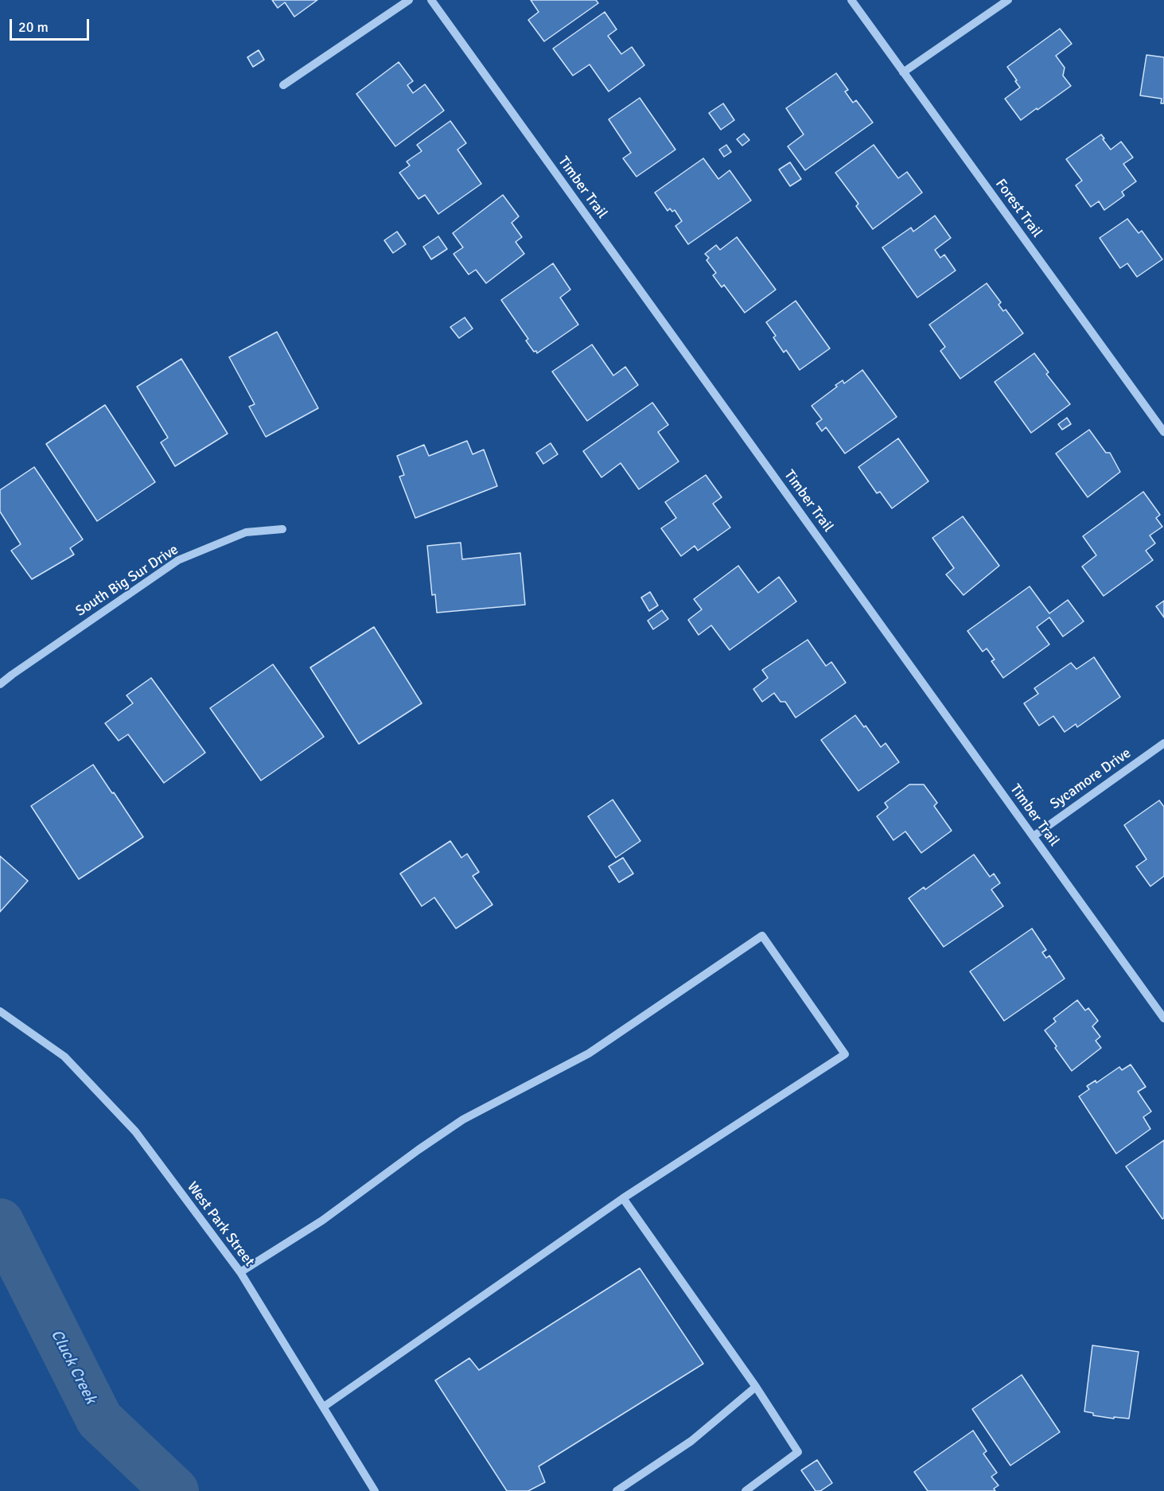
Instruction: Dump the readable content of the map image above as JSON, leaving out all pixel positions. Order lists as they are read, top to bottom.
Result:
{
  "streets": {
    "street": [
      "Timber Trail",
      "Forest Trail",
      "South Big Sur Drive",
      "Sycamore Drive",
      "West Park Street"
    ]
  },
  "crossings": [
    ["Timber Trail", "Sycamore Drive"]
  ],
  "water": ["Cluck Creek"],
  "scale_bar": "20 m"
}
